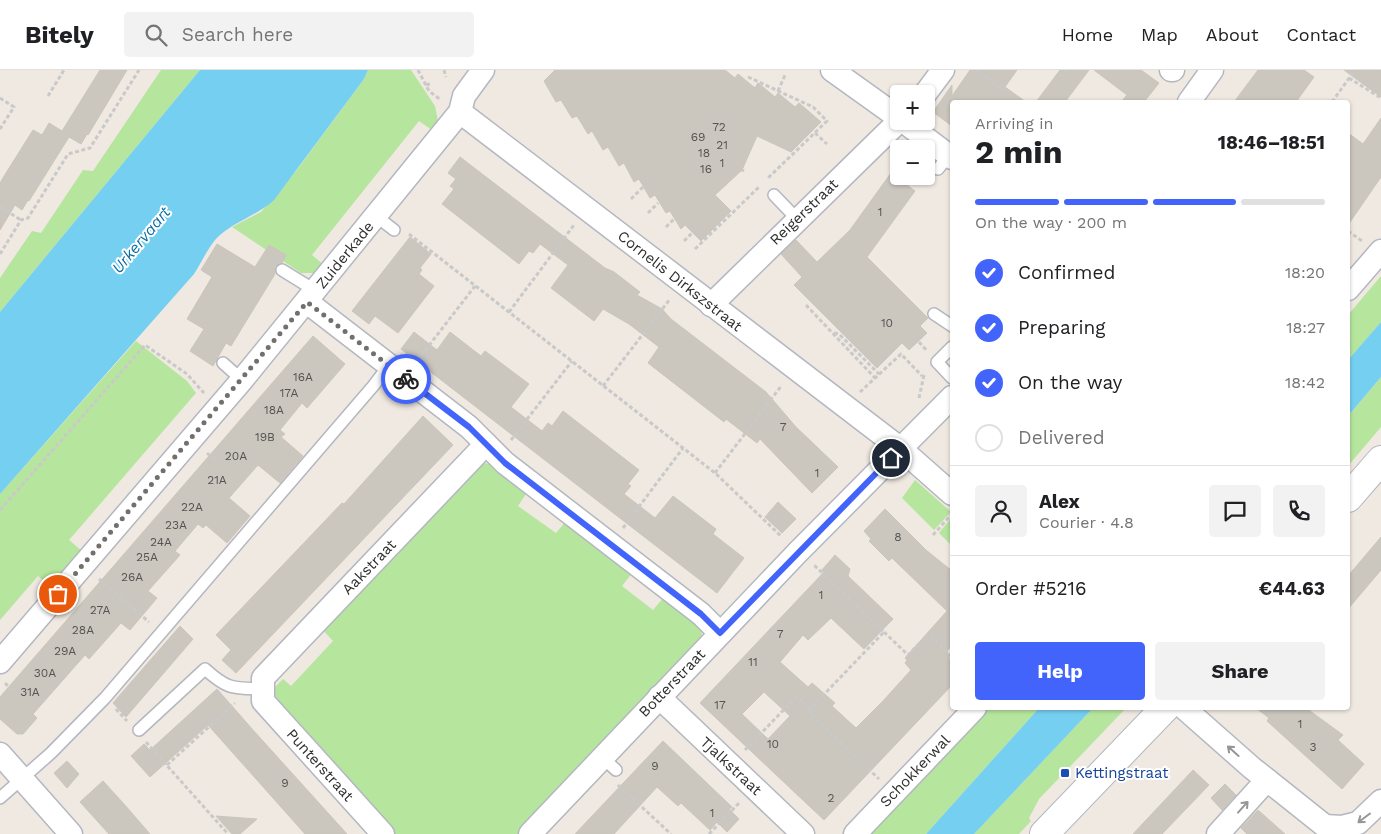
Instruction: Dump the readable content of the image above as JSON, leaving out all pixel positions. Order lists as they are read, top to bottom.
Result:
{
  "streets": {
    "street": [
      "Reigerstraat",
      "Zuiderkade",
      "Cornelis Dirkszstraat",
      "Aakstraat",
      "Botterstraat",
      "Punterstraat",
      "Tjalkstraat",
      "Schokkerwal"
    ]
  },
  "crossings": [
    ["Reigerstraat", "Cornelis Dirkszstraat"],
    ["Zuiderkade", "Cornelis Dirkszstraat"],
    ["Cornelis Dirkszstraat", "Botterstraat"],
    ["Aakstraat", "Punterstraat"],
    ["Botterstraat", "Tjalkstraat"]
  ],
  "water": ["Urkervaart"],
  "places": {
    "transit": ["Kettingstraat"]
  },
  "house_numbers": [
    "72",
    "69",
    "21",
    "18",
    "1",
    "16",
    "1",
    "10",
    "16A",
    "17A",
    "18A",
    "7",
    "19B",
    "20A",
    "1",
    "21A",
    "22A",
    "23A",
    "8",
    "24A",
    "25A",
    "26A",
    "1",
    "27A",
    "28A",
    "7",
    "29A",
    "11",
    "30A",
    "31A",
    "17",
    "1",
    "10",
    "3",
    "9",
    "9",
    "2",
    "1"
  ],
  "page": {
    "header": "Bitely",
    "search": "Search here",
    "nav": [
      "Home",
      "Map",
      "About",
      "Contact"
    ],
    "map_buttons": ["+", "−"],
    "heading": ["2 min", "Arriving in", "18:46–18:51"],
    "panel": [
      "Alex",
      "Courier · 4.8",
      "Order #5216",
      "€44.63"
    ],
    "bar": "On the way · 200 m",
    "list": [
      ["Confirmed", "18:20"],
      ["Preparing", "18:27"],
      ["On the way", "18:42"],
      "Delivered"
    ],
    "buttons": ["Help", "Share"]
  }
}
